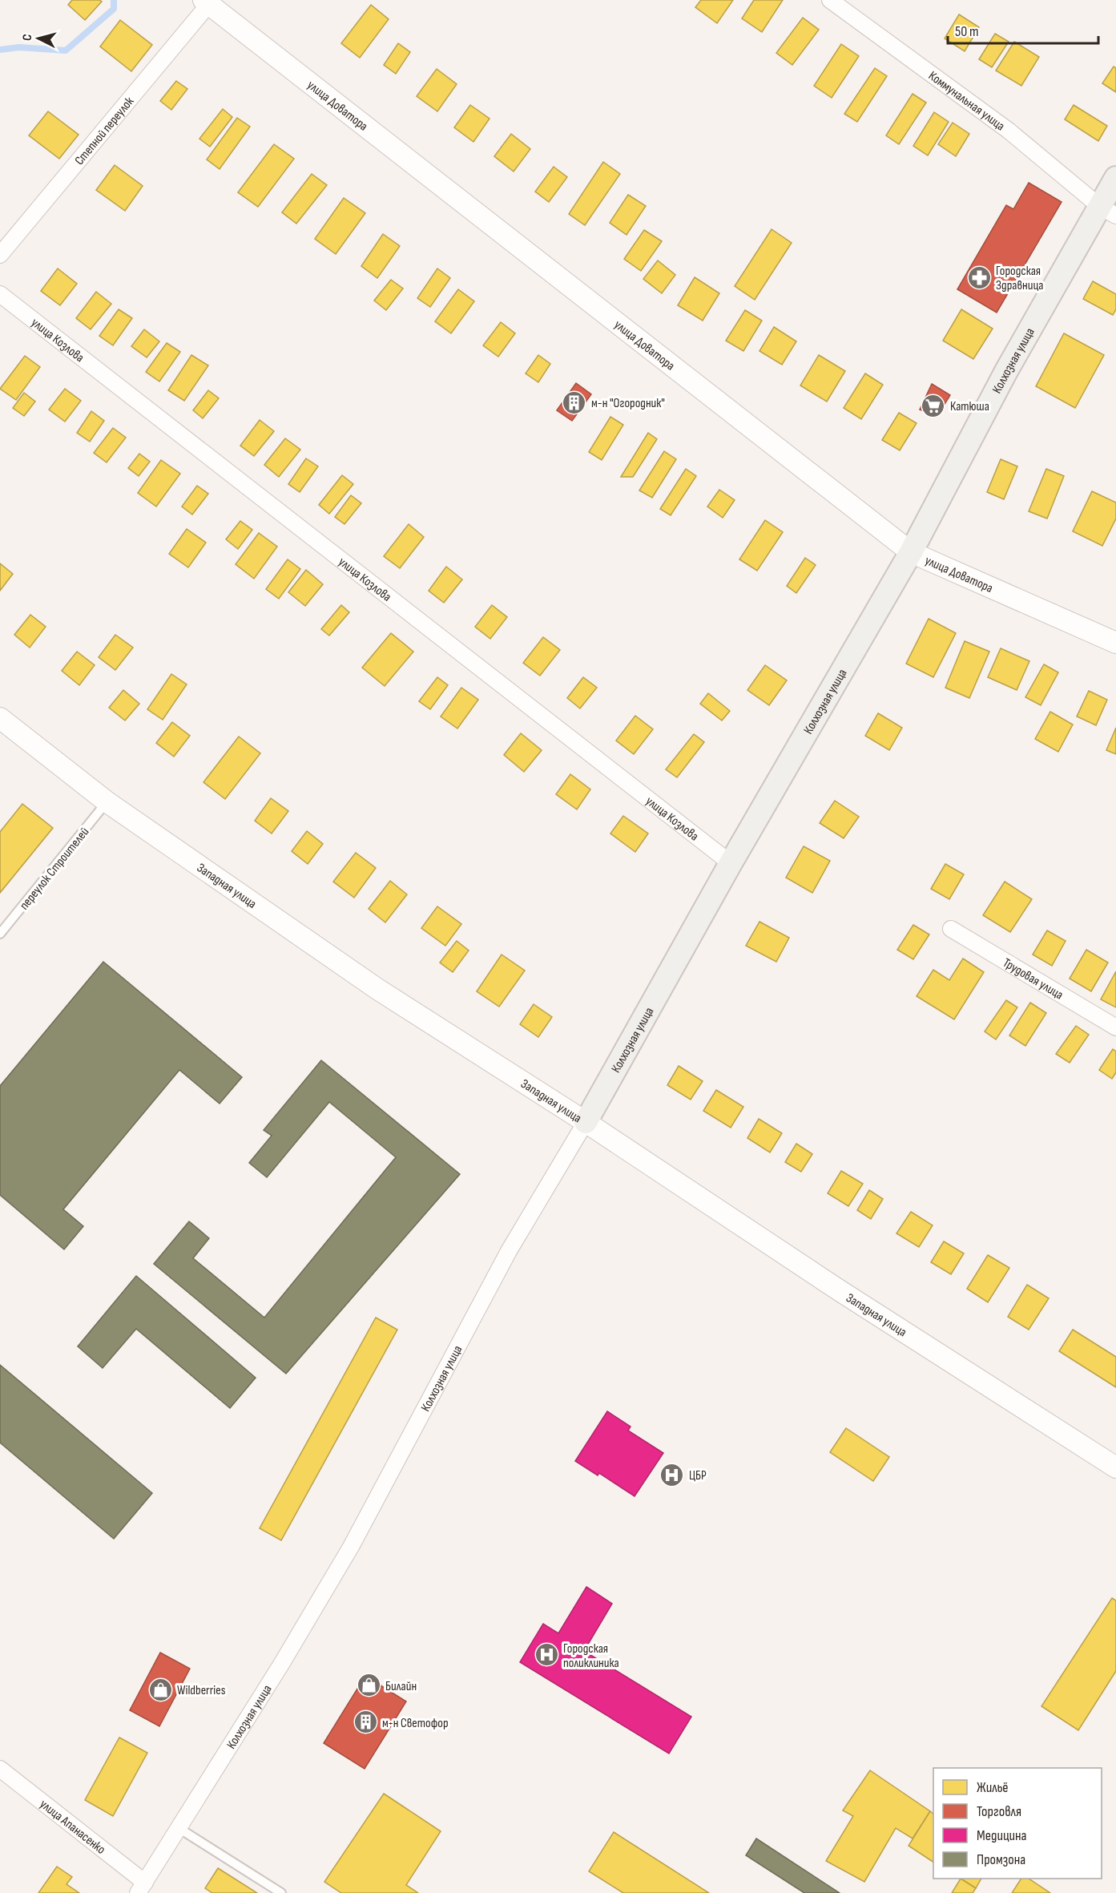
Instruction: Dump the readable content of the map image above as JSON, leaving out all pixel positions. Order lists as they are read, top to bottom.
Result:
{
  "streets": {
    "main road": ["Колхозная улица"],
    "street": [
      "Коммунальная улица",
      "улица Доватора",
      "Степной переулок",
      "улица Козлова",
      "Западная улица",
      "Трудовая улица",
      "улица Апанасенко"
    ],
    "lane": ["переулок Строителей"]
  },
  "crossings": [
    ["Коммунальная улица", "Колхозная улица"],
    ["улица Доватора", "Степной переулок"],
    ["улица Доватора", "Колхозная улица"],
    ["улица Козлова", "Колхозная улица"],
    ["Колхозная улица", "Западная улица"],
    ["Колхозная улица", "улица Апанасенко"],
    ["переулок Строителей", "Западная улица"]
  ],
  "places": {
    "pharmacy": ["Городская Здравница"],
    "building": ["м-н \"Огородник\"", "м-н Светофор"],
    "supermarket": ["Катюша"],
    "hospital": ["ЦБР", "Городская поликлиника"],
    "shop": ["Билайн", "Wildberries"]
  },
  "legend": [
    "Жильё",
    "Торговля",
    "Медицина",
    "Промзона"
  ],
  "scale_bar": "50 m",
  "north": "left"
}
